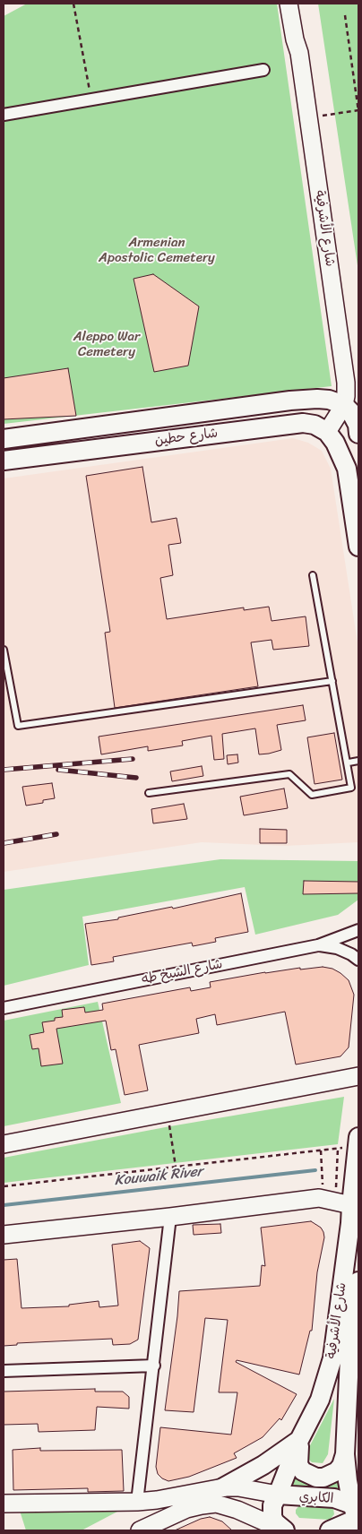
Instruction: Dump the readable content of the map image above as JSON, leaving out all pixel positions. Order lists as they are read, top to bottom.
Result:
{
  "streets": {
    "main road": ["شارع الأشرفية", "شارع حطين", "الكابري"],
    "street": ["شارع الشيخ طه"]
  },
  "crossings": [
    ["شارع الأشرفية", "شارع حطين"],
    ["شارع الأشرفية", "الكابري"]
  ],
  "water": ["Kouwaik River"],
  "parks": ["Armenian Apostolic Cemetery", "Aleppo War Cemetery"]
}
